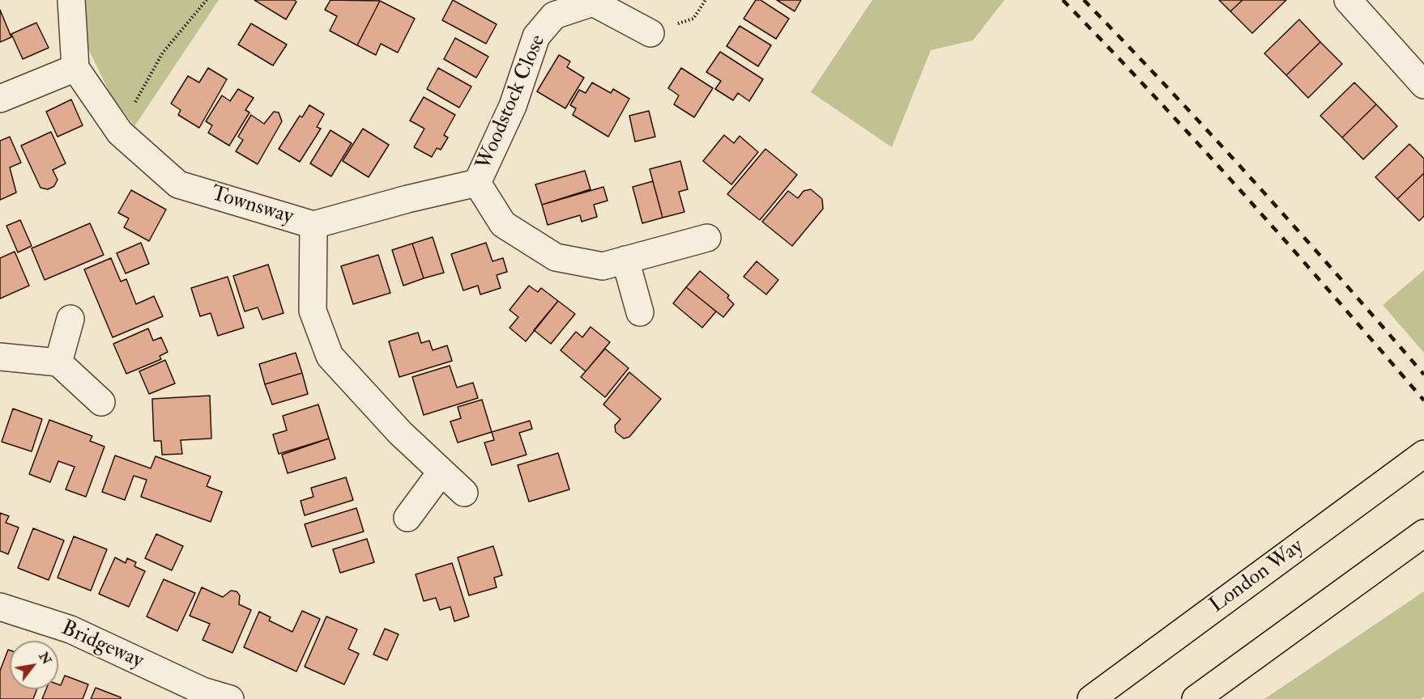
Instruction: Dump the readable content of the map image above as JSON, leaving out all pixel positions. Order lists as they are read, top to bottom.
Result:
{
  "streets": {
    "highway": ["London Way"],
    "street": ["Woodstock Close", "Townsway", "Bridgeway"]
  },
  "crossings": [
    ["Woodstock Close", "Townsway"]
  ],
  "north": "top right"
}
